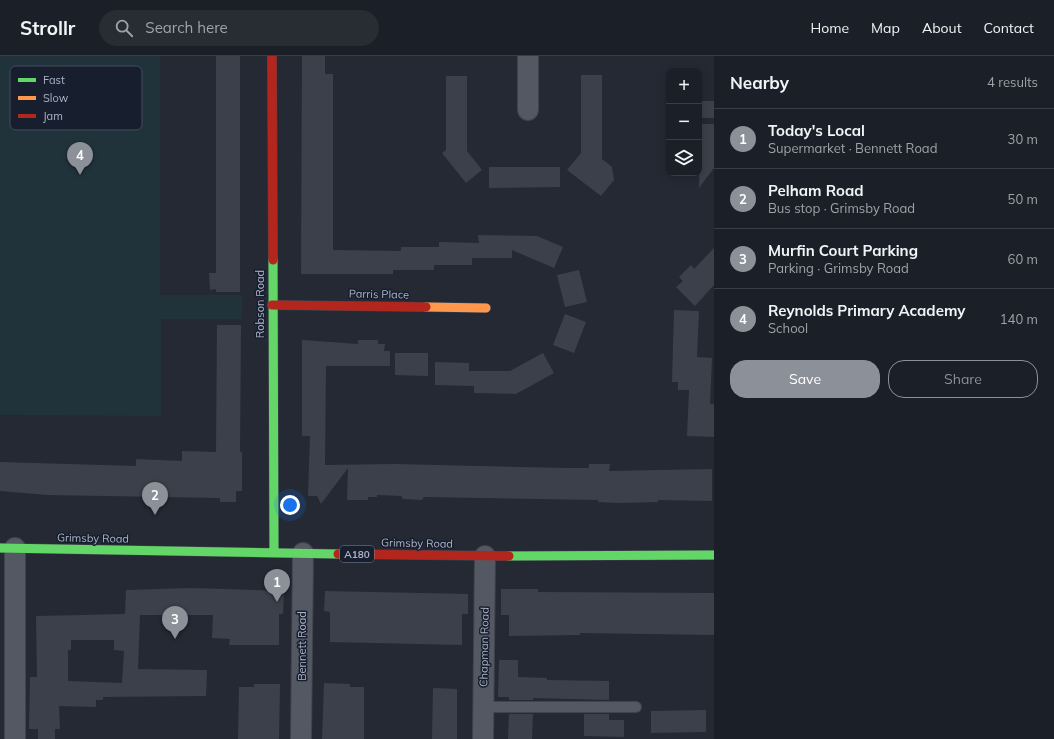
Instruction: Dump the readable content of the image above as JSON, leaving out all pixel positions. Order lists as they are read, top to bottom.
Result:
{
  "streets": {
    "street": [
      "Parris Place",
      "Robson Road",
      "Grimsby Road",
      "A180",
      "Bennett Road",
      "Chapman Road"
    ]
  },
  "crossings": [
    ["Parris Place", "Robson Road"],
    ["Robson Road", "Grimsby Road"],
    ["Grimsby Road", "Bennett Road"],
    ["Grimsby Road", "Chapman Road"]
  ],
  "legend": ["Fast", "Slow", "Jam"],
  "page": {
    "header": "Strollr",
    "search": "Search here",
    "nav": [
      "Home",
      "Map",
      "About",
      "Contact"
    ],
    "heading": ["Nearby", "4 results"],
    "map_buttons": ["+", "−"],
    "list": [
      {
        "mark": "1",
        "name": "Today's Local",
        "note": "Supermarket · Bennett Road",
        "value": "30 m"
      },
      {
        "mark": "2",
        "name": "Pelham Road",
        "note": "Bus stop · Grimsby Road",
        "value": "50 m"
      },
      {
        "mark": "3",
        "name": "Murfin Court Parking",
        "note": "Parking · Grimsby Road",
        "value": "60 m"
      },
      {
        "mark": "4",
        "name": "Reynolds Primary Academy",
        "note": "School",
        "value": "140 m"
      }
    ],
    "pins": [
      "4",
      "2",
      "1",
      "3"
    ],
    "buttons": ["Save", "Share"]
  }
}
